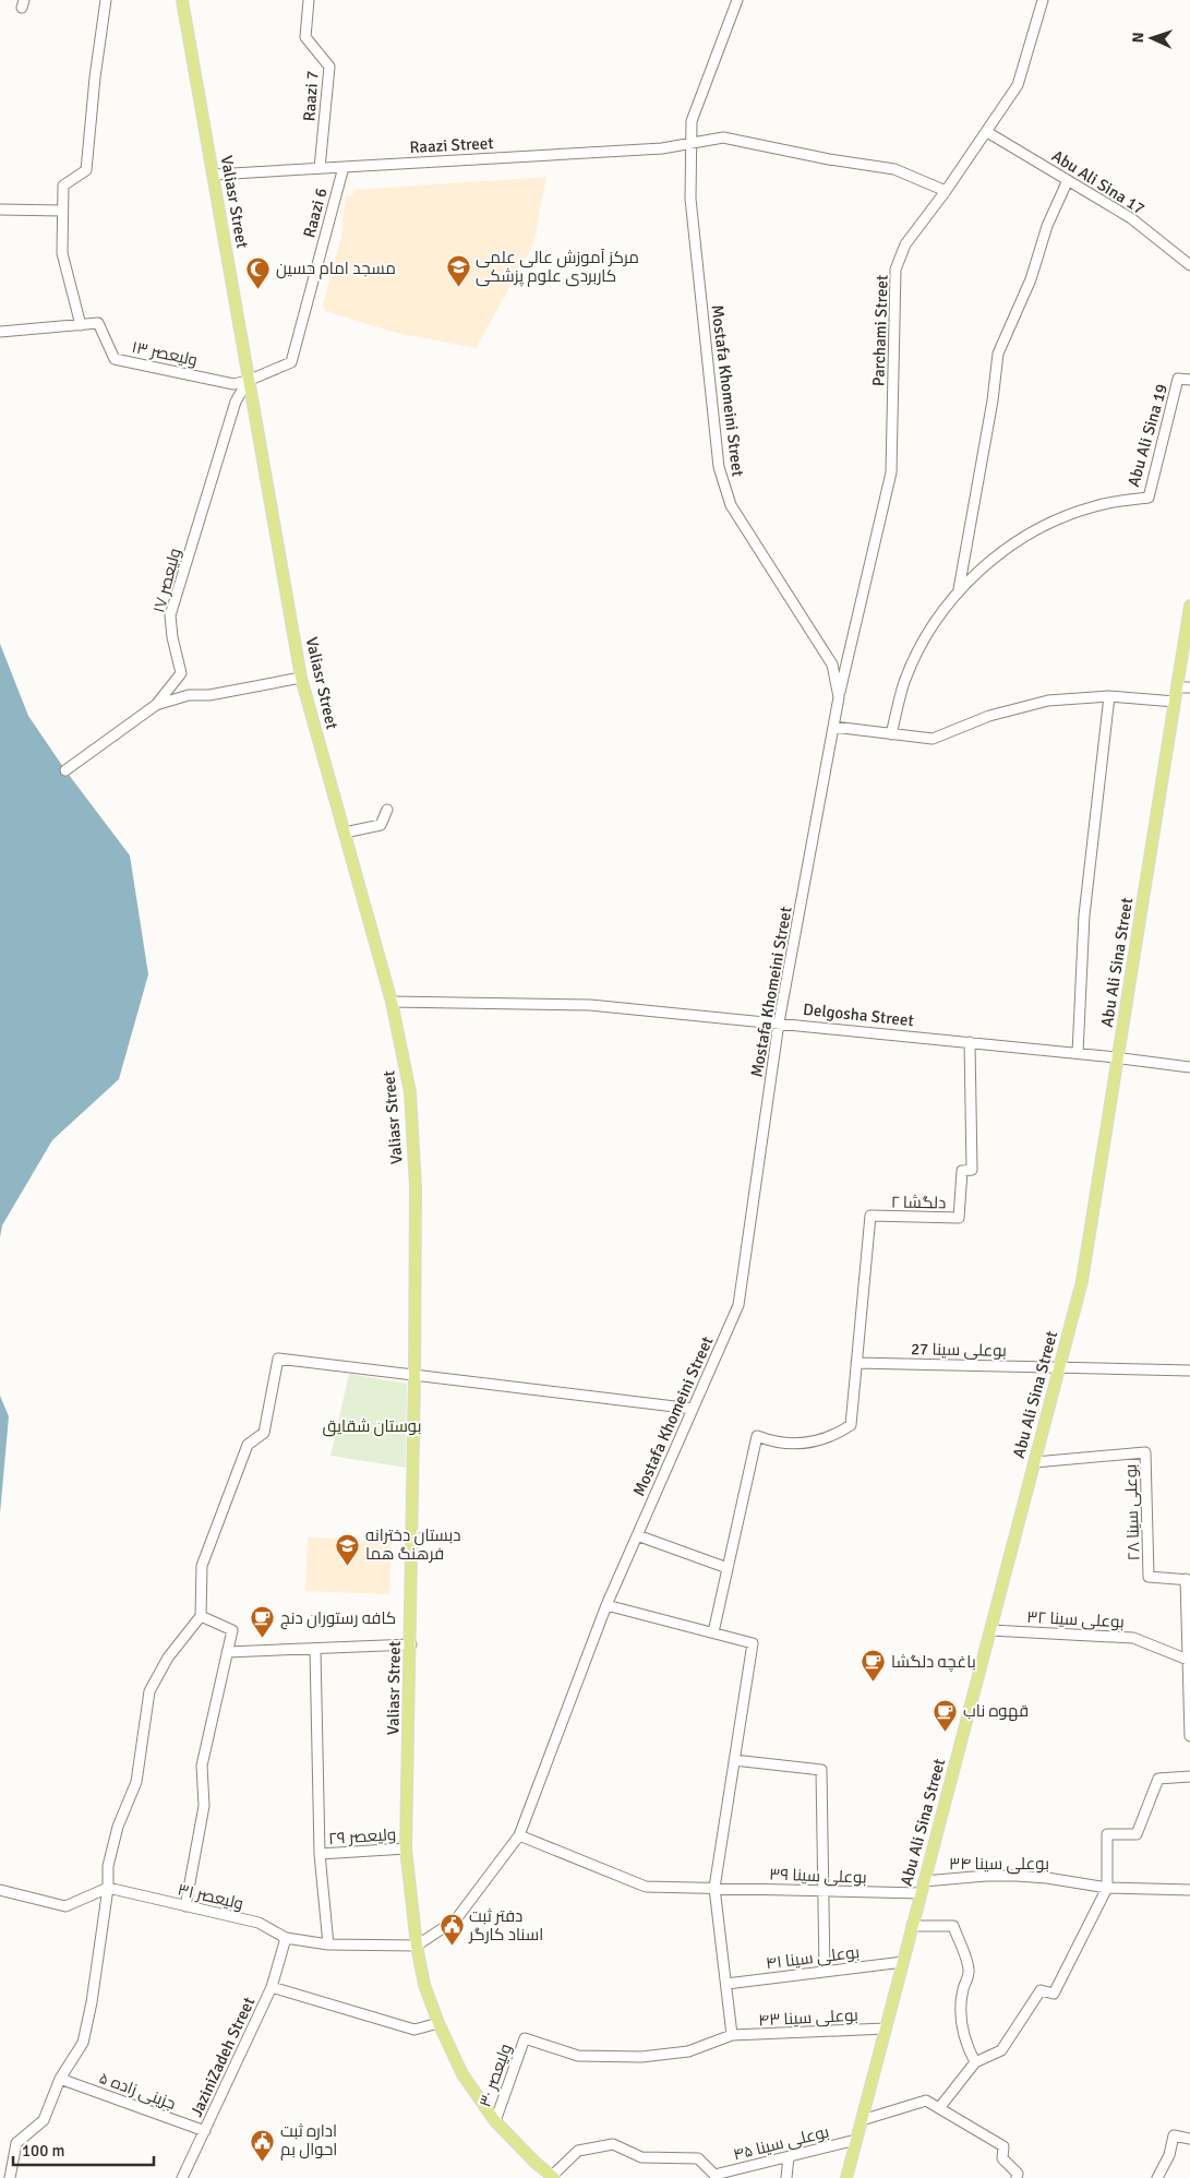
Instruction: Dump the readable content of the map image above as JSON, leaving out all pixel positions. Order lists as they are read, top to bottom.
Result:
{
  "streets": {
    "main road": ["Valiasr Street", "Abu Ali Sina Street"],
    "street": [
      "Raazi 7",
      "Raazi Street",
      "Abu Ali Sina 17",
      "Raazi 6",
      "Parchami Street",
      "ولیعصر ۱۳",
      "Mostafa Khomeini Street",
      "Abu Ali Sina 19",
      "ولیعصر ۱۷",
      "Delgosha Street",
      "دلگشا ۲",
      "بوعلی سینا 27",
      "بوعلی سینا ۲۸",
      "بوعلی سینا ۳۲",
      "ولیعصر ۲۹",
      "بوعلی سینا ۳۴",
      "بوعلی سینا ۳۹",
      "ولیعصر ۳۱",
      "بوعلی سینا ۴۱",
      "بوعلی سینا ۴۳",
      "JaziniZadeh Street",
      "ولیعصر ۳۰",
      "جزینی زاده ۵",
      "بوعلی سینا ۴۵"
    ]
  },
  "crossings": [
    ["Raazi 7", "Raazi Street"],
    ["Raazi Street", "Valiasr Street"],
    ["Raazi Street", "Raazi 6"],
    ["Raazi Street", "Parchami Street"],
    ["Raazi Street", "Mostafa Khomeini Street"],
    ["Abu Ali Sina 17", "Parchami Street"],
    ["Valiasr Street", "Raazi 6"],
    ["Valiasr Street", "ولیعصر ۱۳"],
    ["Valiasr Street", "Mostafa Khomeini Street"],
    ["Valiasr Street", "ولیعصر ۱۷"],
    ["Valiasr Street", "Delgosha Street"],
    ["Valiasr Street", "ولیعصر ۲۹"],
    ["Valiasr Street", "ولیعصر ۳۱"],
    ["Valiasr Street", "JaziniZadeh Street"],
    ["Valiasr Street", "ولیعصر ۳۰"],
    ["Raazi 6", "ولیعصر ۱۳"],
    ["Raazi 6", "ولیعصر ۱۷"],
    ["Parchami Street", "Mostafa Khomeini Street"],
    ["ولیعصر ۱۳", "ولیعصر ۱۷"],
    ["Mostafa Khomeini Street", "Delgosha Street"],
    ["Mostafa Khomeini Street", "بوعلی سینا ۳۹"],
    ["Mostafa Khomeini Street", "ولیعصر ۳۱"],
    ["Abu Ali Sina Street", "Delgosha Street"],
    ["Abu Ali Sina Street", "بوعلی سینا 27"],
    ["Abu Ali Sina Street", "بوعلی سینا ۲۸"],
    ["Abu Ali Sina Street", "بوعلی سینا ۳۲"],
    ["Abu Ali Sina Street", "بوعلی سینا ۳۴"],
    ["Abu Ali Sina Street", "بوعلی سینا ۳۹"],
    ["Abu Ali Sina Street", "بوعلی سینا ۴۱"],
    ["Abu Ali Sina Street", "بوعلی سینا ۴۳"],
    ["Abu Ali Sina Street", "بوعلی سینا ۴۵"],
    ["Delgosha Street", "دلگشا ۲"],
    ["دلگشا ۲", "بوعلی سینا 27"],
    ["بوعلی سینا ۴۳", "ولیعصر ۳۰"],
    ["JaziniZadeh Street", "جزینی زاده ۵"]
  ],
  "parks": ["بوستان شقایق"],
  "places": {
    "school or university": ["مرکز آموزش عالی علمی کاربردی علوم پزشکی", "دبستان دخترانه فرهنگ هما"],
    "mosque": ["مسجد امام حسین"],
    "cafe": ["کافه رستوران دنج", "باغچه دلگشا", "قهوه ناب"],
    "public building": ["دفتر ثبت اسناد کارگر", "اداره ثبت احوال بم"]
  },
  "scale_bar": "100 m",
  "north": "left"
}
